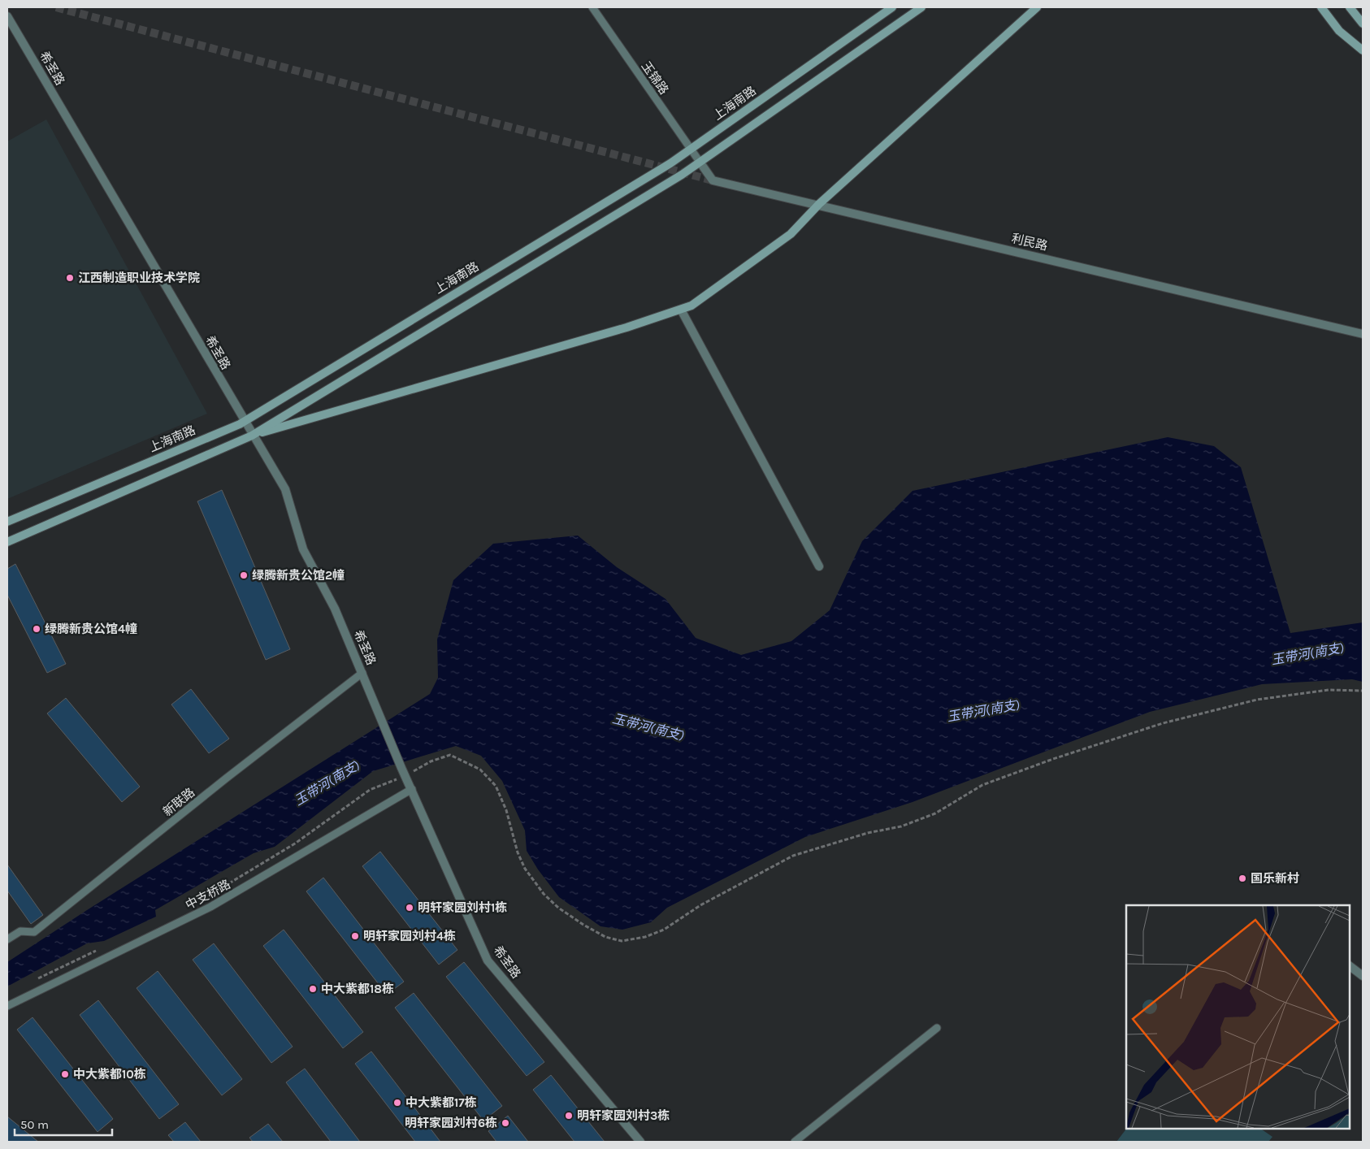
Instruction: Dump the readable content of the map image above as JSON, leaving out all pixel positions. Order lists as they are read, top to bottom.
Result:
{
  "streets": {
    "main road": ["上海南路"],
    "street": ["希圣路", "利民路"],
    "lane": ["玉锦路", "新联路", "中支桥路"]
  },
  "crossings": [
    ["希圣路", "上海南路"],
    ["希圣路", "新联路"],
    ["希圣路", "中支桥路"],
    ["玉锦路", "上海南路"],
    ["玉锦路", "利民路"]
  ],
  "water": ["玉带河(南支)"],
  "places": [
    "江西制造职业技术学院",
    "绿腾新贵公馆2幢",
    "绿腾新贵公馆4幢",
    "国乐新村",
    "明轩家园刘村1栋",
    "明轩家园刘村4栋",
    "中大紫都18栋",
    "中大紫都10栋",
    "中大紫都17栋",
    "明轩家园刘村3栋",
    "明轩家园刘村6栋"
  ],
  "scale_bar": "50 m"
}
